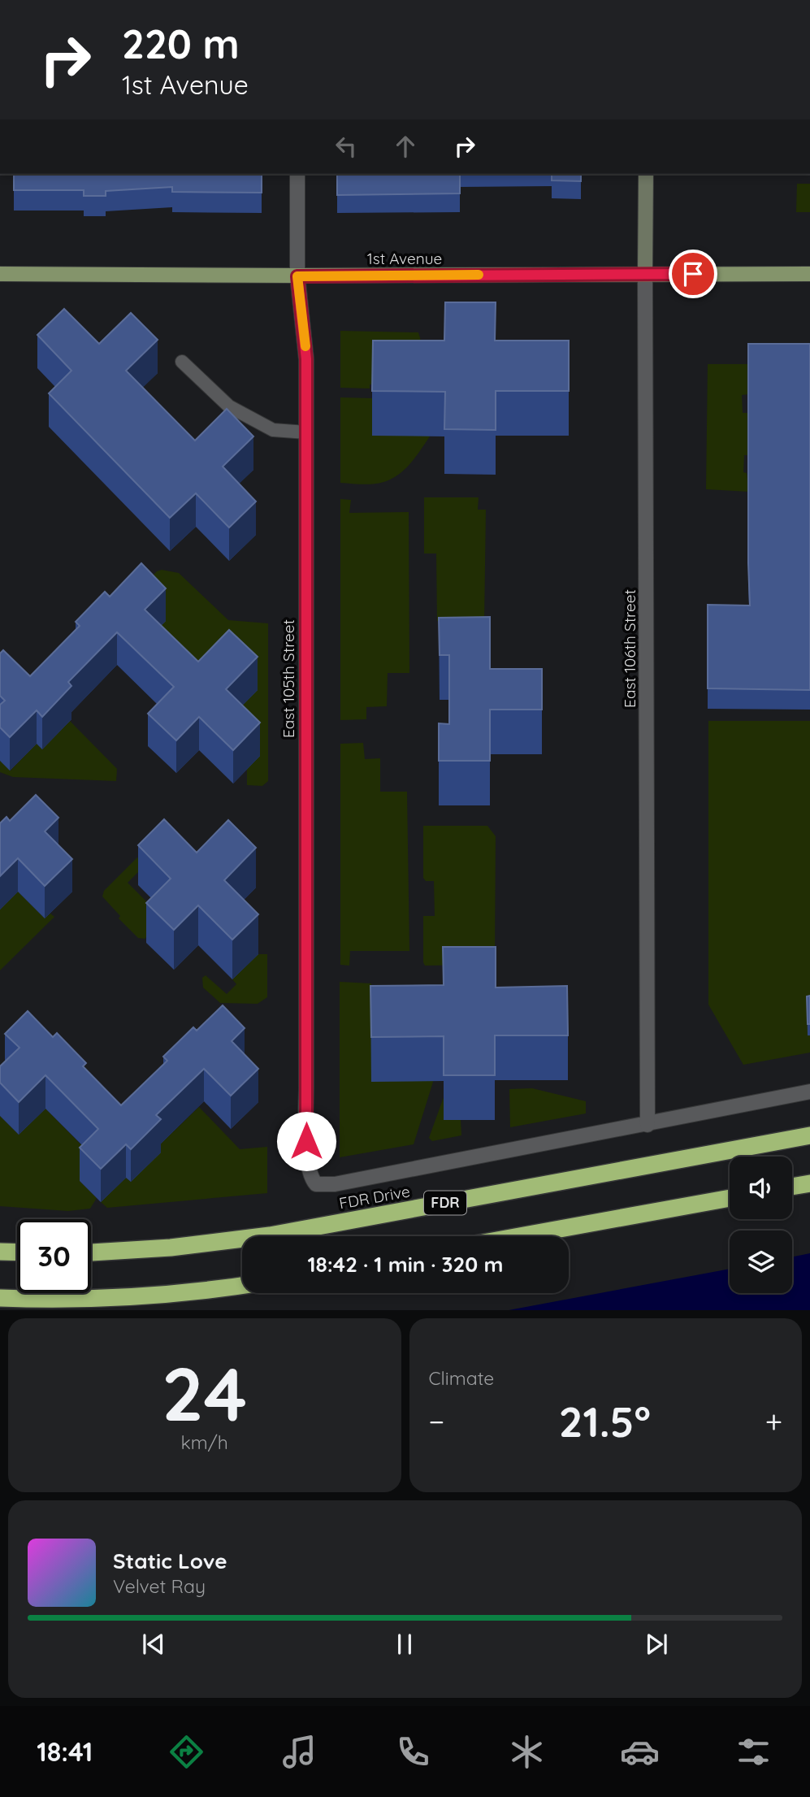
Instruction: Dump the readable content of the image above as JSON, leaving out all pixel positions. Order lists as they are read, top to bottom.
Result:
{
  "streets": {
    "highway": ["FDR Drive", "FDR"],
    "main road": ["1st Avenue", "East 106th Street"],
    "street": ["East 105th Street"]
  },
  "crossings": [
    ["1st Avenue", "East 106th Street"],
    ["1st Avenue", "East 105th Street"],
    ["East 106th Street", "FDR Drive"],
    ["East 105th Street", "FDR Drive"]
  ],
  "page": {
    "turn": ["220 m", "1st Avenue"],
    "limit": "30",
    "trip": "18:42 · 1 min · 320 m",
    "tile": [
      ["24", "km/h"],
      "Climate"
    ],
    "heat": ["−", "21.5°", "+"],
    "song": ["Static Love", "Velvet Ray"],
    "tabs": "18:41"
  }
}
